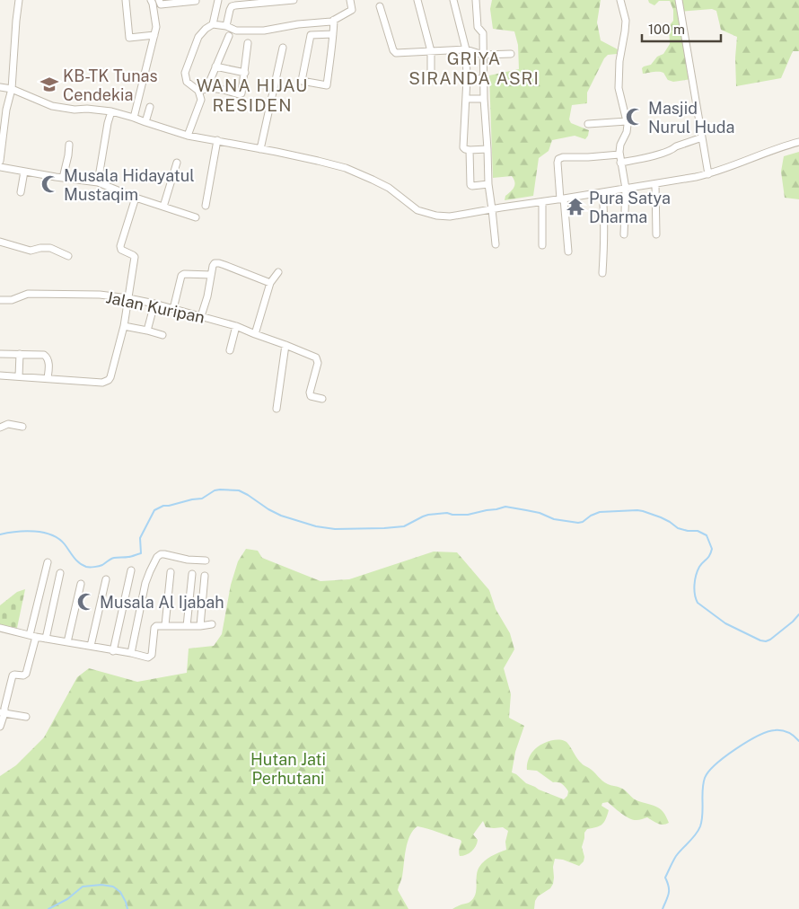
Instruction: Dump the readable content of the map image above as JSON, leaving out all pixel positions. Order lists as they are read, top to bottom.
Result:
{
  "streets": {
    "street": ["Jalan Kuripan"]
  },
  "districts": ["GRIYA SIRANDA ASRI", "WANA HIJAU RESIDEN"],
  "parks": ["Hutan Jati Perhutani"],
  "places": {
    "school or university": ["KB-TK Tunas Cendekia"],
    "mosque": ["Masjid Nurul Huda", "Musala Hidayatul Mustaqim", "Musala Al Ijabah"],
    "temple": ["Pura Satya Dharma"]
  },
  "scale_bar": "100 m"
}
